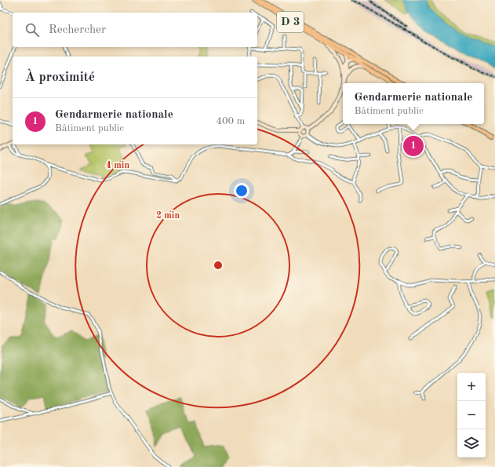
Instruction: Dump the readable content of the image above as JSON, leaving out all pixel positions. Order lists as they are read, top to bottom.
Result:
{
  "streets": {
    "main road": ["D 3"]
  },
  "page": {
    "search": "Rechercher",
    "heading": "À proximité",
    "popup": ["Gendarmerie nationale", "Bâtiment public"],
    "list": [
      {
        "mark": "1",
        "name": "Gendarmerie nationale",
        "note": "Bâtiment public",
        "value": "400 m"
      }
    ],
    "pins": "1",
    "map_buttons": ["+", "−"]
  },
  "rings": ["4 min", "2 min"]
}
